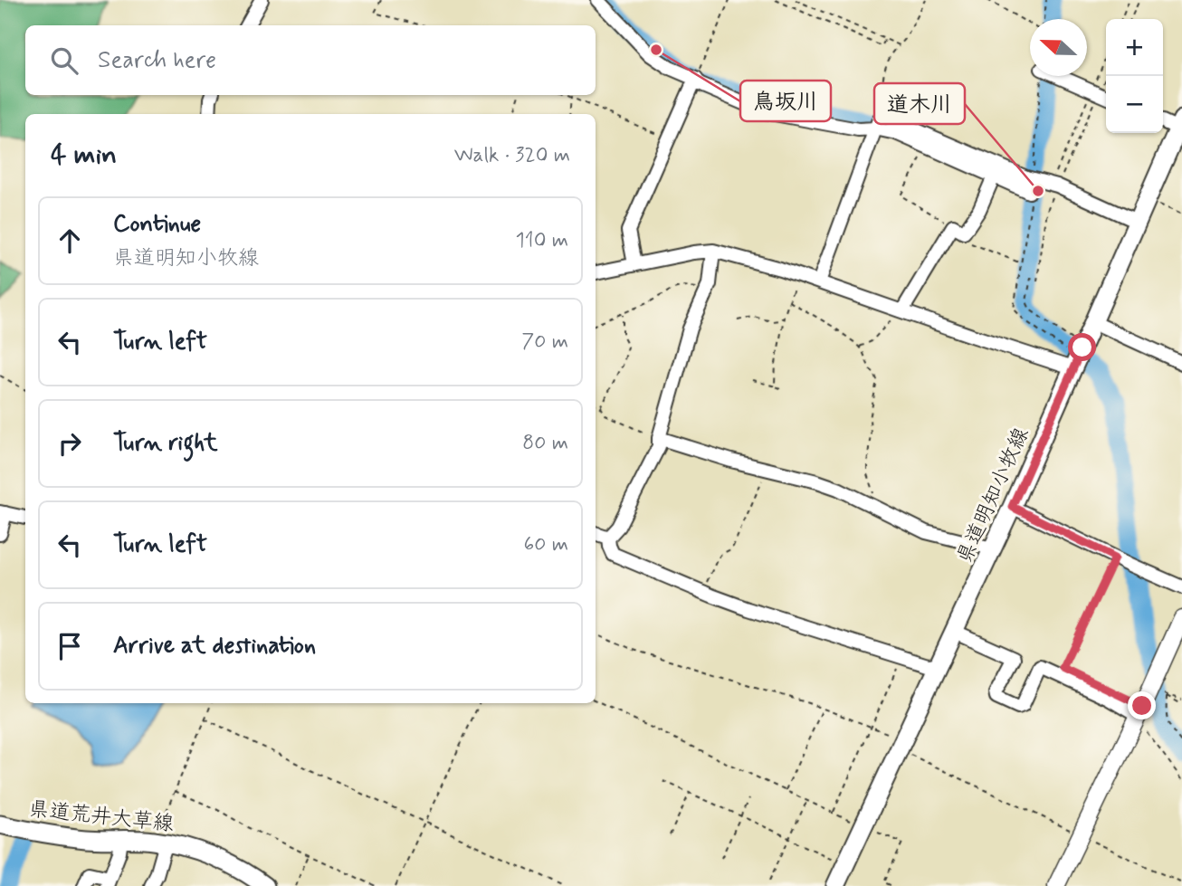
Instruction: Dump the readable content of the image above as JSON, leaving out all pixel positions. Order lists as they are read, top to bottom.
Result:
{
  "streets": {
    "main road": ["県道明知小牧線", "県道荒井大草線"]
  },
  "places": ["鳥坂川", "道木川"],
  "north": "left",
  "page": {
    "map_buttons": ["+", "−"],
    "search": "Search here",
    "heading": ["4 min", "Walk · 320 m"],
    "list": [
      ["Continue", "県道明知小牧線", "110 m"],
      ["Turn left", "70 m"],
      ["Turn right", "80 m"],
      ["Turn left", "60 m"],
      "Arrive at destination"
    ]
  }
}
